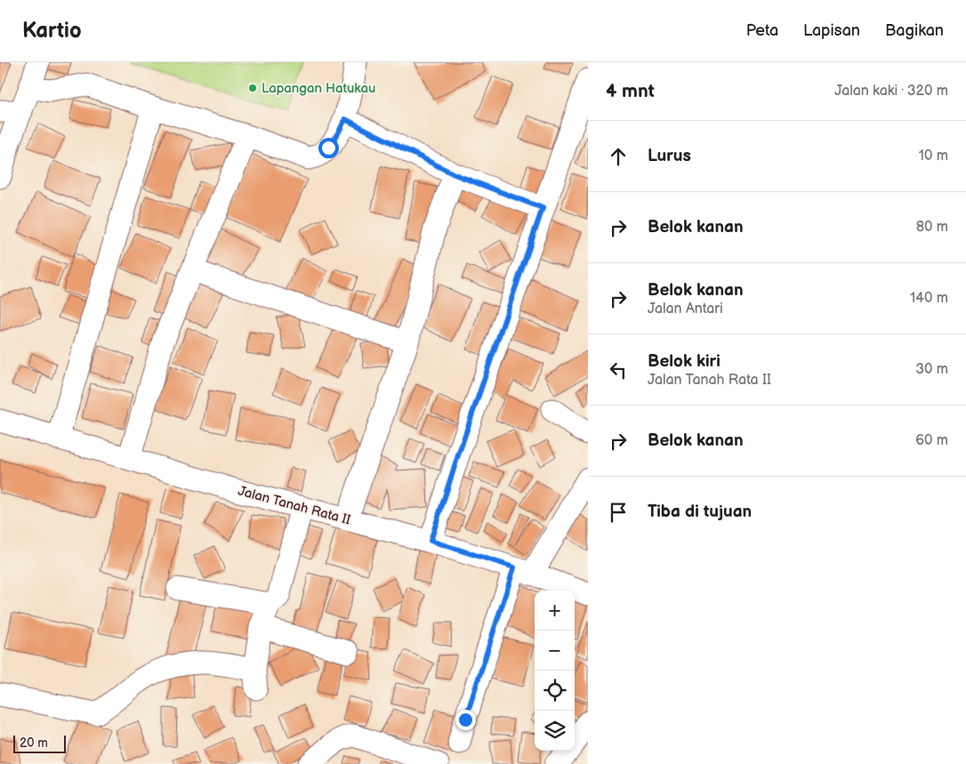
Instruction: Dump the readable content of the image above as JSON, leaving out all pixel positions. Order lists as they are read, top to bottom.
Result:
{
  "streets": {
    "street": ["Jalan Tanah Rata II"]
  },
  "places": ["Lapangan Hatukau"],
  "scale_bar": "20 m",
  "page": {
    "header": "Kartio",
    "nav": ["Peta", "Lapisan", "Bagikan"],
    "heading": ["4 mnt", "Jalan kaki · 320 m"],
    "list": [
      ["Lurus", "10 m"],
      ["Belok kanan", "80 m"],
      ["Belok kanan", "Jalan Antari", "140 m"],
      ["Belok kiri", "Jalan Tanah Rata II", "30 m"],
      ["Belok kanan", "60 m"],
      "Tiba di tujuan"
    ],
    "map_buttons": ["+", "−"],
    "scale": "20 m"
  }
}
